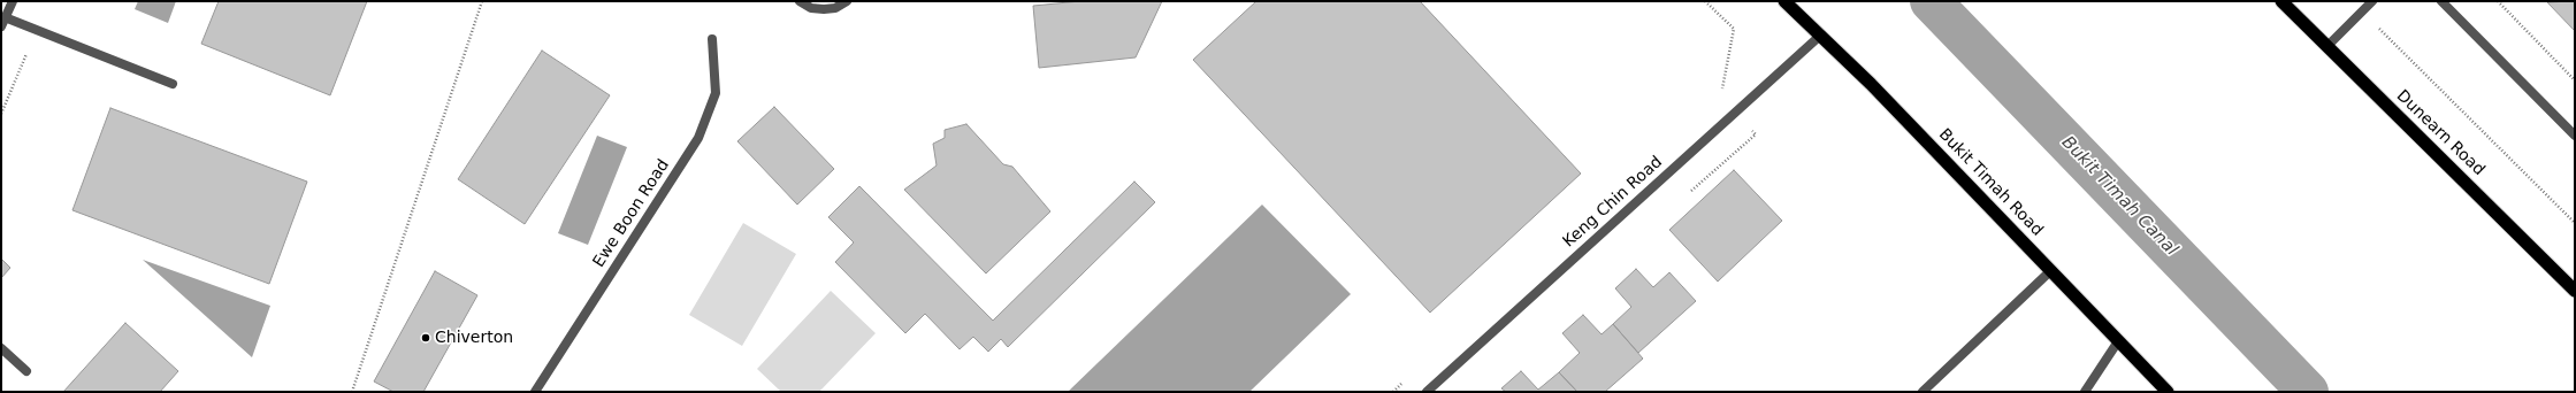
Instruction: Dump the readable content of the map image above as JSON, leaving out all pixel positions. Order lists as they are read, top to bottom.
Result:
{
  "streets": {
    "highway": ["Dunearn Road", "Bukit Timah Road"],
    "street": ["Keng Chin Road", "Ewe Boon Road"]
  },
  "crossings": [
    ["Bukit Timah Road", "Keng Chin Road"]
  ],
  "water": ["Bukit Timah Canal"],
  "places": ["Chiverton"]
}
